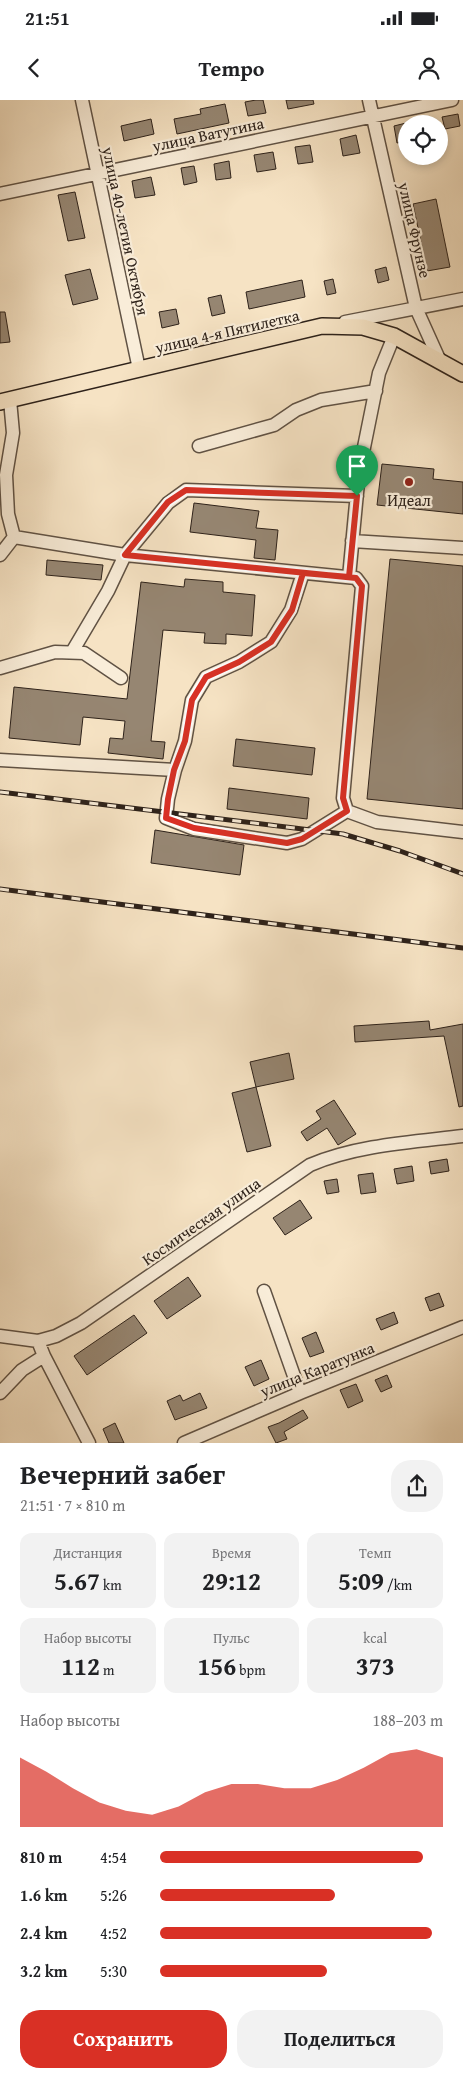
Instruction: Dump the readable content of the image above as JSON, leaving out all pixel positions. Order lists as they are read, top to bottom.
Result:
{
  "streets": {
    "main road": ["улица 4-я Пятилетка"],
    "street": [
      "улица Ватутина",
      "улица Фрунзе",
      "улица 40-летия Октября",
      "Космическая улица",
      "улица Каратунка"
    ]
  },
  "crossings": [
    ["улица Ватутина", "улица Фрунзе"],
    ["улица Ватутина", "улица 40-летия Октября"],
    ["улица Фрунзе", "улица 4-я Пятилетка"],
    ["улица 40-летия Октября", "улица 4-я Пятилетка"]
  ],
  "places": ["Идеал"],
  "page": {
    "status": "21:51",
    "header": "Tempo",
    "heading": ["Вечерний забег", "21:51 · 7 × 810 m"],
    "stats": [
      ["Дистанция", "5.67 km"],
      ["Время", "29:12"],
      ["Темп", "5:09 /km"],
      ["Набор высоты", "112 m"],
      ["Пульс", "156 bpm"],
      ["kcal", "373"]
    ],
    "chart": ["Набор высоты", "188–203 m"],
    "list": [
      {
        "name": "810 m",
        "note": "4:54"
      },
      {
        "name": "1.6 km",
        "note": "5:26"
      },
      {
        "name": "2.4 km",
        "note": "4:52"
      },
      {
        "name": "3.2 km",
        "note": "5:30"
      }
    ],
    "buttons": ["Сохранить", "Поделиться"]
  }
}
